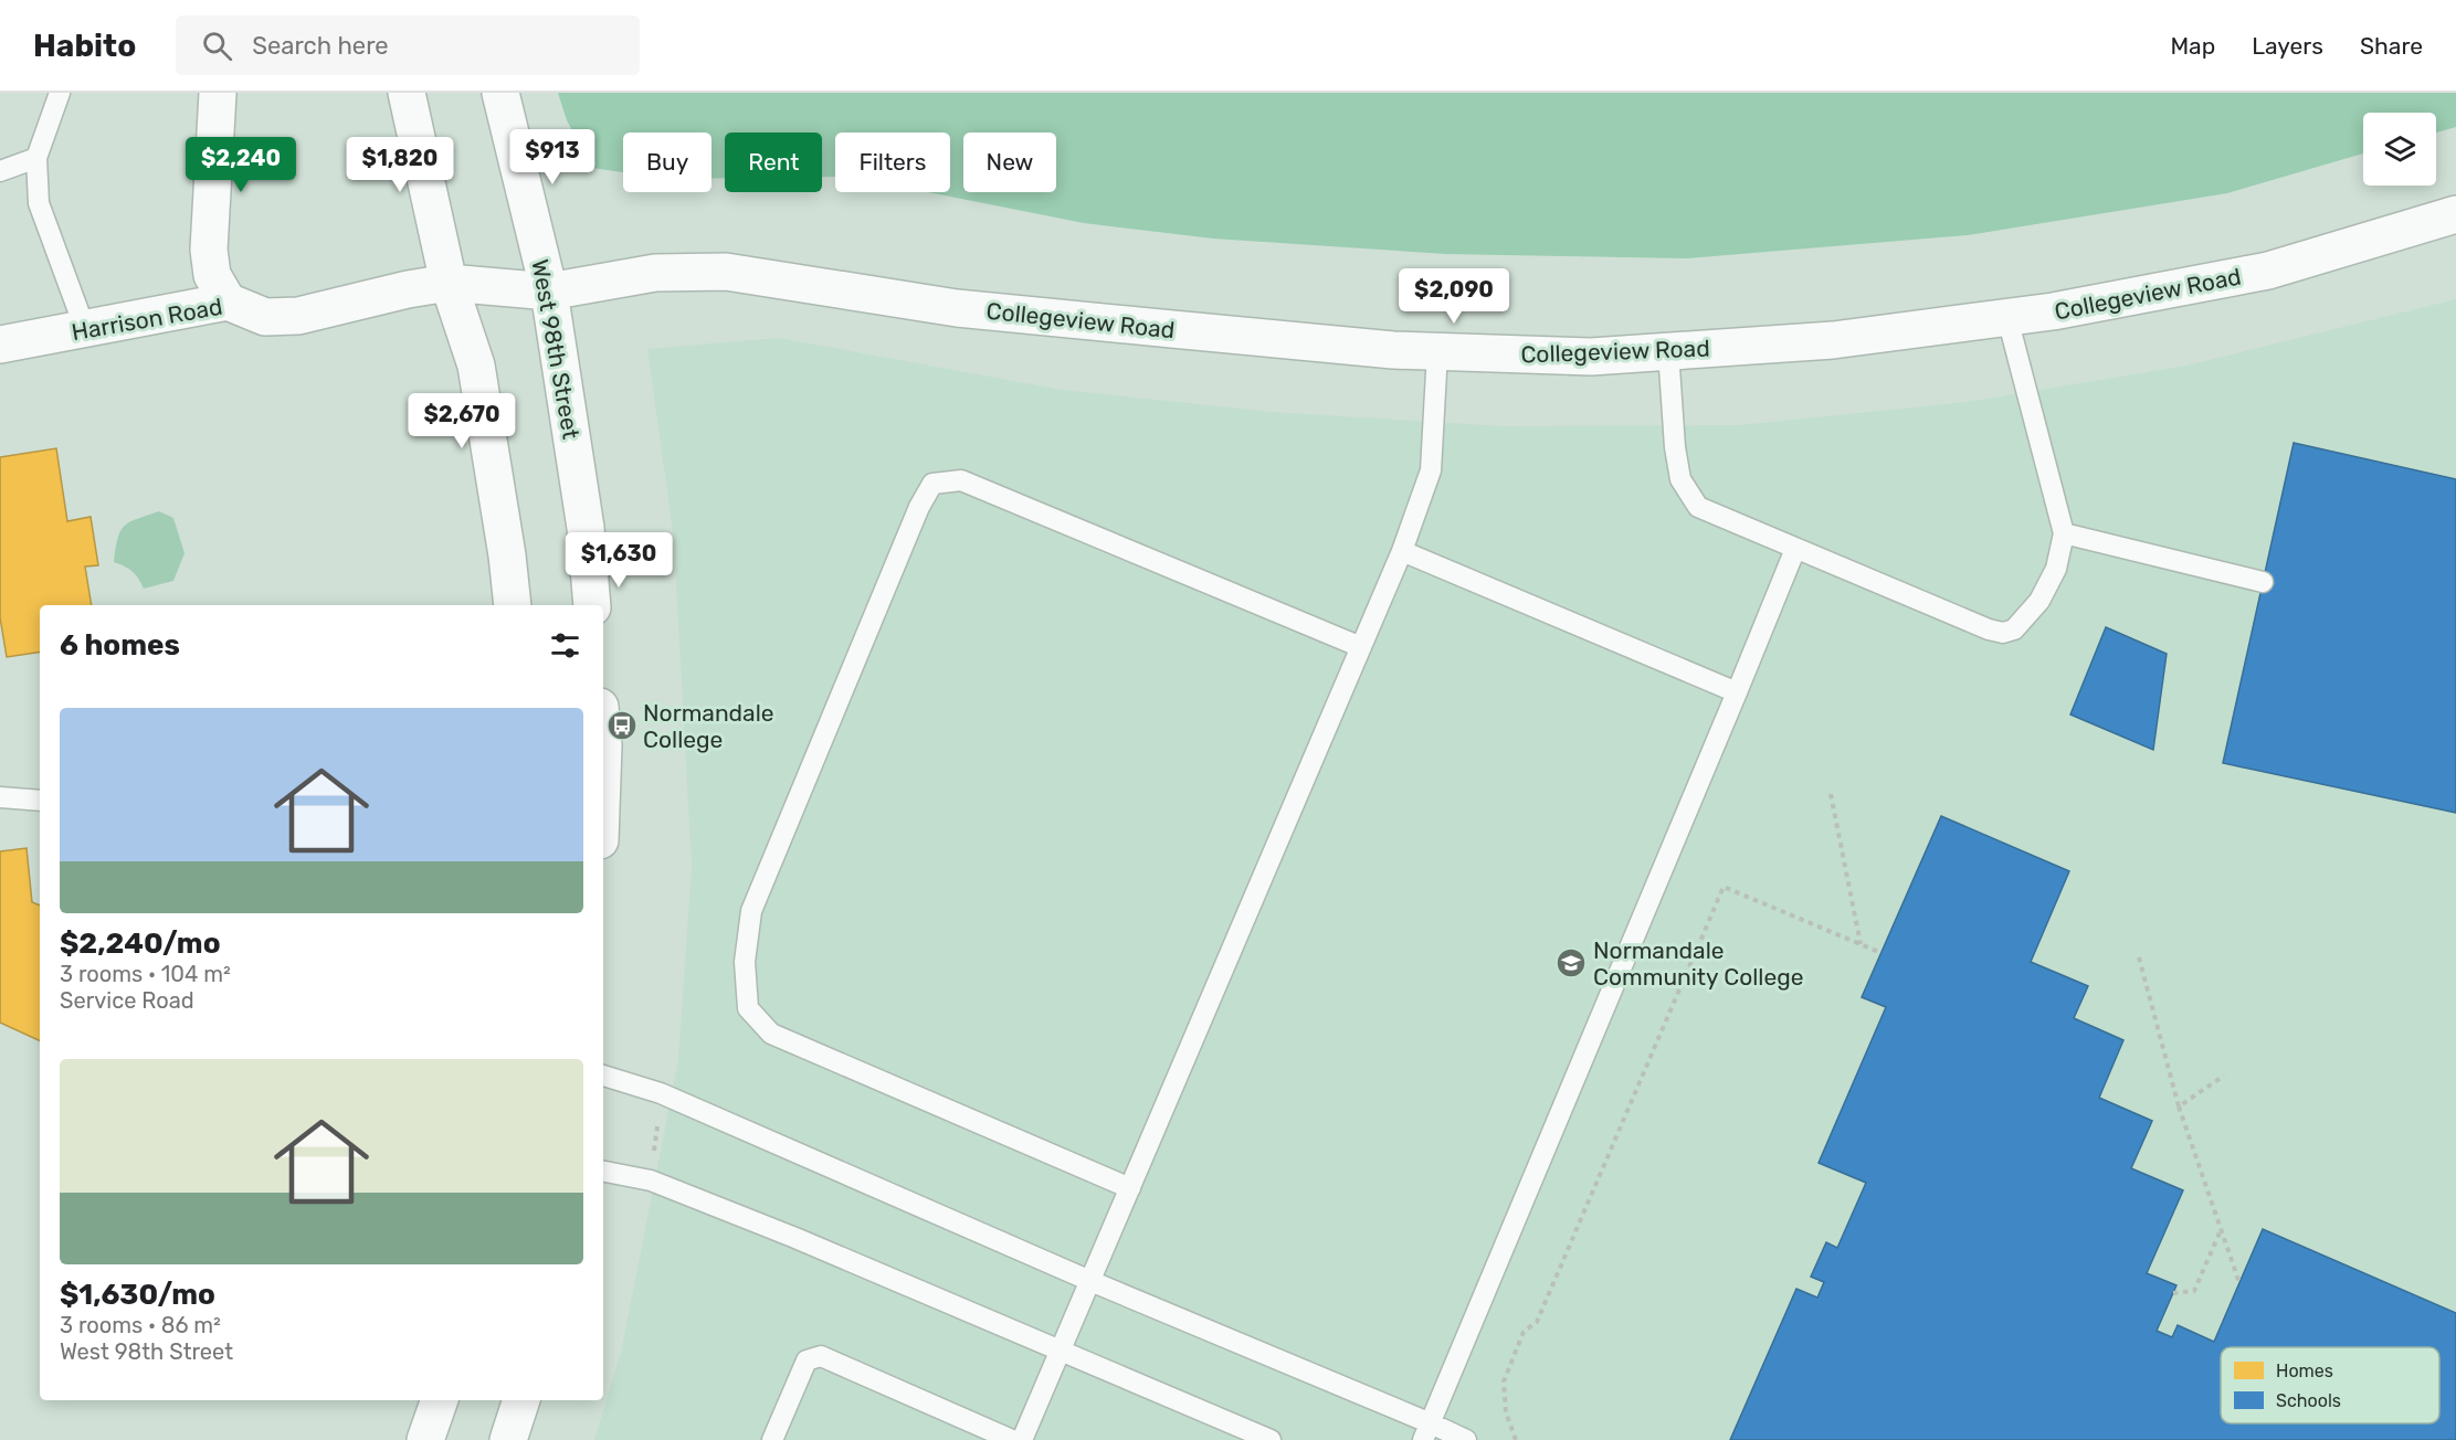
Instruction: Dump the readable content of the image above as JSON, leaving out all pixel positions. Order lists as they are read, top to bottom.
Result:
{
  "streets": {
    "street": ["Collegeview Road", "Harrison Road", "West 98th Street"]
  },
  "crossings": [
    ["Collegeview Road", "Harrison Road"],
    ["Collegeview Road", "West 98th Street"]
  ],
  "places": {
    "bus stop": ["Normandale College"],
    "school or university": ["Normandale Community College"]
  },
  "legend": ["Homes", "Schools"],
  "page": {
    "header": "Habito",
    "search": "Search here",
    "nav": ["Map", "Layers", "Share"],
    "price": [
      "$913",
      "$2,240",
      "$1,820",
      "$2,090",
      "$2,670",
      "$1,630"
    ],
    "chip": [
      "Buy",
      "Rent",
      "Filters",
      "New"
    ],
    "heading": "6 homes",
    "list": [
      {
        "name": "$2,240/mo",
        "note": "3 rooms · 104 m² · Service Road"
      },
      {
        "name": "$1,630/mo",
        "note": "3 rooms · 86 m² · West 98th Street"
      }
    ]
  }
}
